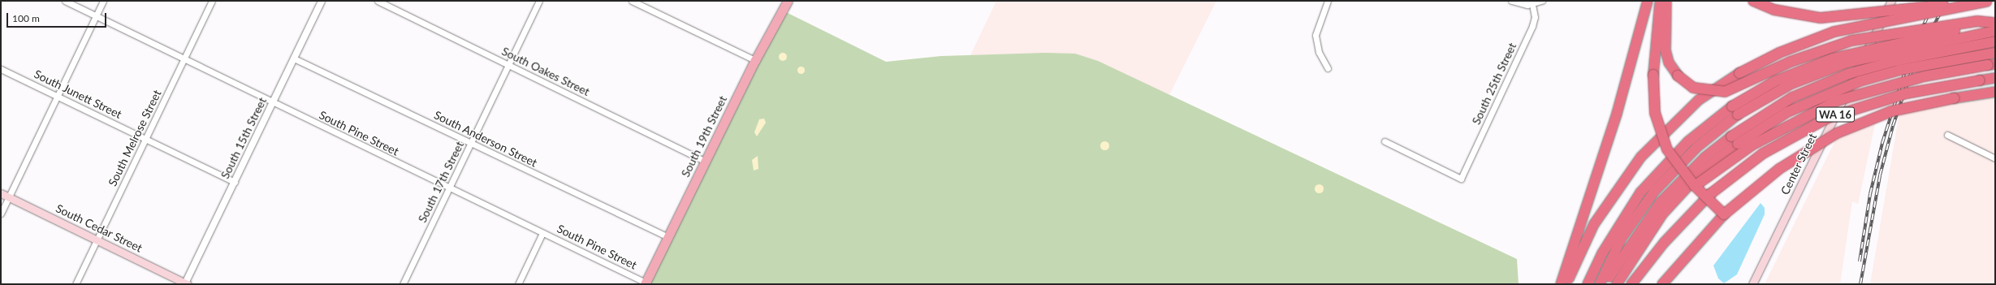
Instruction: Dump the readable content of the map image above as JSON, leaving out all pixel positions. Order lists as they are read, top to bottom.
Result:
{
  "streets": {
    "highway": ["WA 16"],
    "main road": ["South 19th Street", "Center Street", "South Cedar Street"],
    "street": [
      "South Oakes Street",
      "South 25th Street",
      "South Junett Street",
      "South Pine Street",
      "South Melrose Street",
      "South 15th Street",
      "South Anderson Street",
      "South 17th Street"
    ]
  },
  "crossings": [
    ["South Oakes Street", "South 19th Street"],
    ["South Oakes Street", "South 17th Street"],
    ["South Junett Street", "South Melrose Street"],
    ["South Junett Street", "South 15th Street"],
    ["South Pine Street", "South 19th Street"],
    ["South Pine Street", "South Melrose Street"],
    ["South Pine Street", "South 15th Street"],
    ["South Pine Street", "South 17th Street"],
    ["South 19th Street", "South Anderson Street"],
    ["South Melrose Street", "South Cedar Street"],
    ["South 15th Street", "South Anderson Street"],
    ["South 15th Street", "South Cedar Street"],
    ["South Anderson Street", "South 17th Street"]
  ],
  "scale_bar": "100 m"
}
